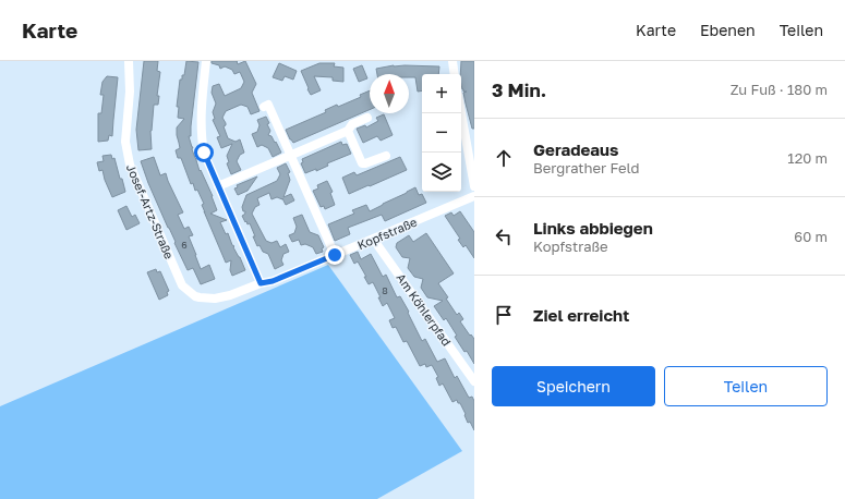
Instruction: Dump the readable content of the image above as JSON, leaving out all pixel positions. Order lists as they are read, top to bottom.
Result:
{
  "streets": {
    "street": ["Josef-Artz-Straße", "Kopfstraße", "Am Köhlerpfad"]
  },
  "crossings": [
    ["Josef-Artz-Straße", "Kopfstraße"],
    ["Kopfstraße", "Am Köhlerpfad"]
  ],
  "house_numbers": ["6", "8"],
  "north": "top",
  "page": {
    "header": "Karte",
    "nav": ["Karte", "Ebenen", "Teilen"],
    "heading": ["3 Min.", "Zu Fuß · 180 m"],
    "map_buttons": ["+", "−"],
    "list": [
      ["Geradeaus", "Bergrather Feld", "120 m"],
      ["Links abbiegen", "Kopfstraße", "60 m"],
      "Ziel erreicht"
    ],
    "buttons": ["Speichern", "Teilen"]
  }
}
